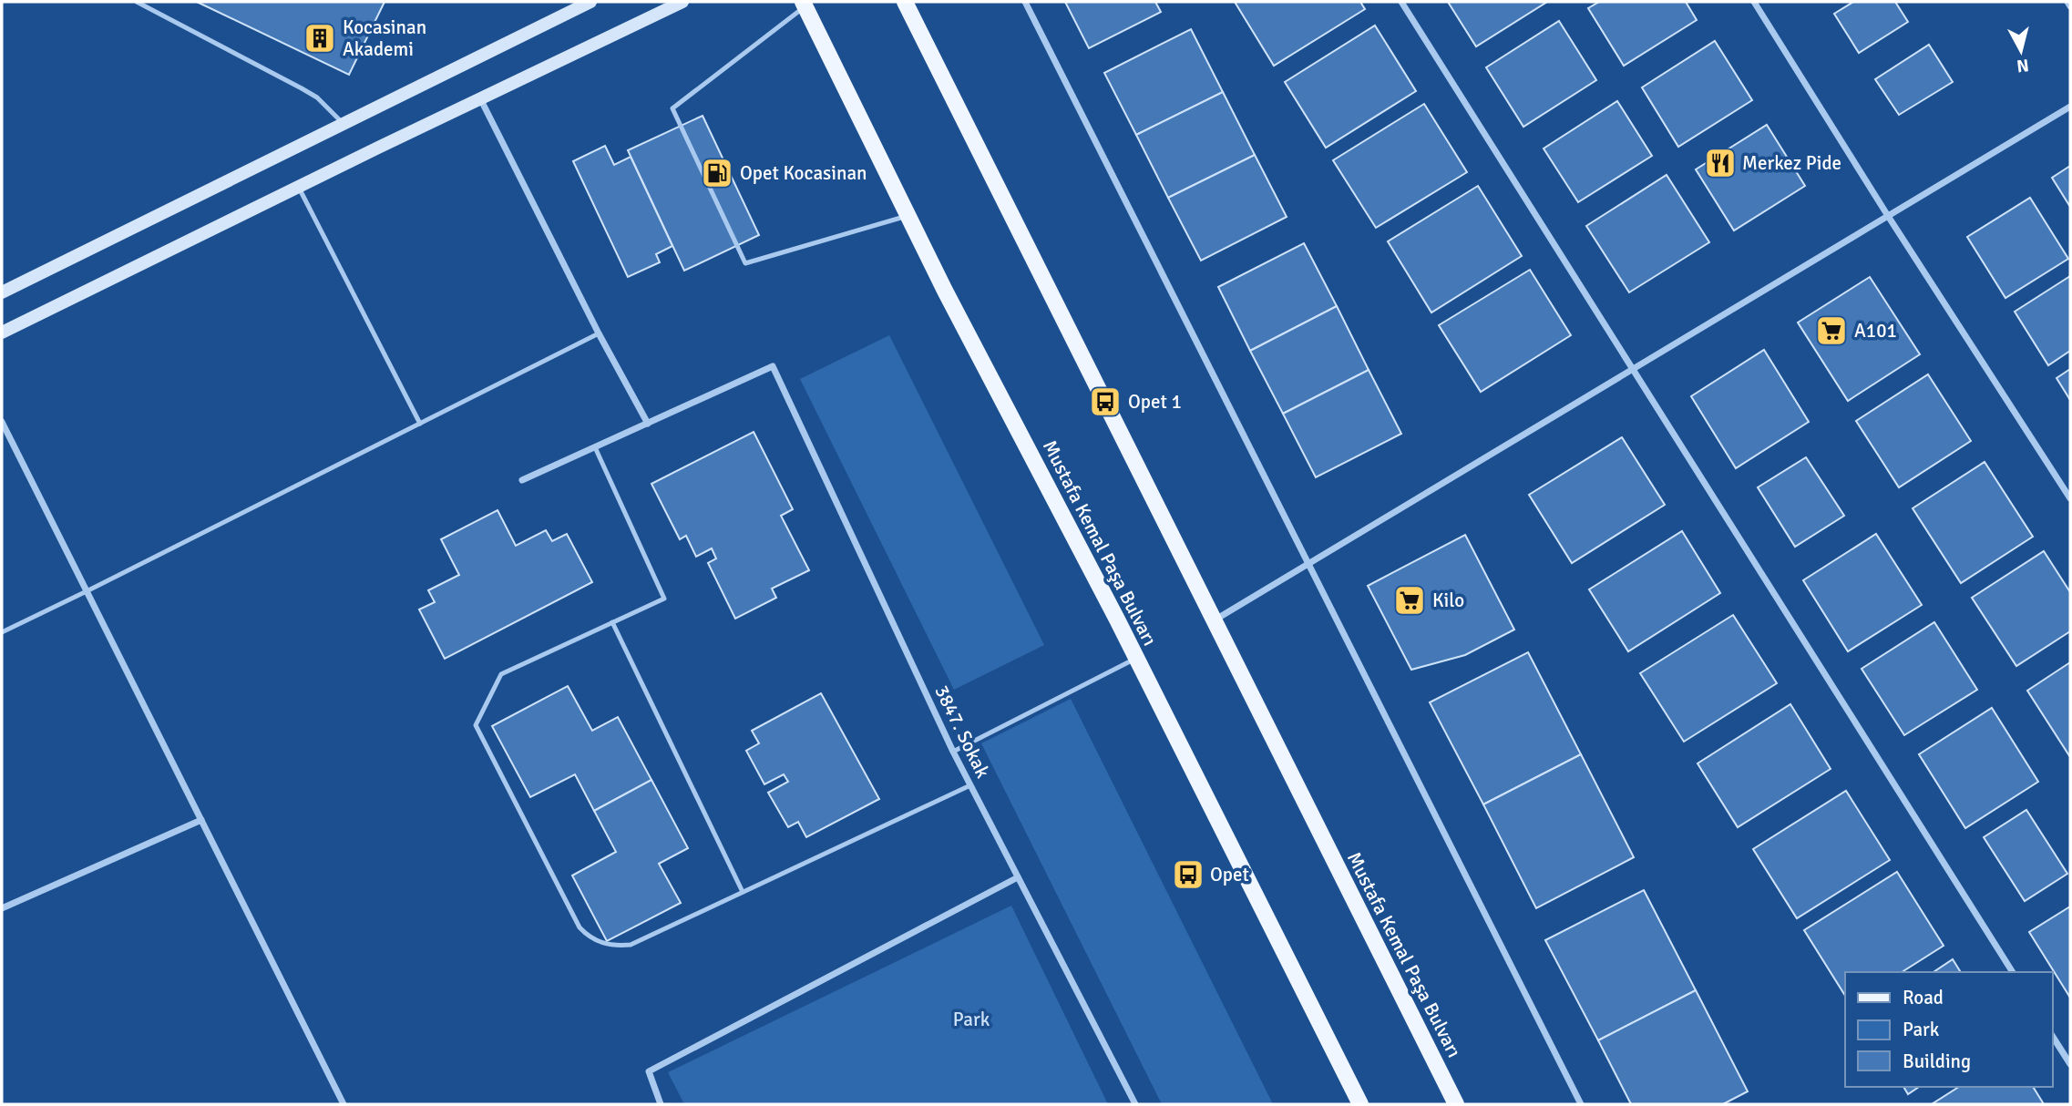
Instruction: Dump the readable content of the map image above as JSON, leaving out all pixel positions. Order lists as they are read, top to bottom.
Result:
{
  "streets": {
    "main road": ["Mustafa Kemal Paşa Bulvarı"],
    "street": ["3847. Sokak"]
  },
  "parks": ["Park"],
  "places": {
    "building": ["Kocasinan Akademi"],
    "restaurant": ["Merkez Pide"],
    "fuel station": ["Opet Kocasinan"],
    "supermarket": ["A101", "Kilo"],
    "bus stop": ["Opet 1", "Opet"]
  },
  "legend": ["Road", "Park", "Building"],
  "north": "bottom"
}
